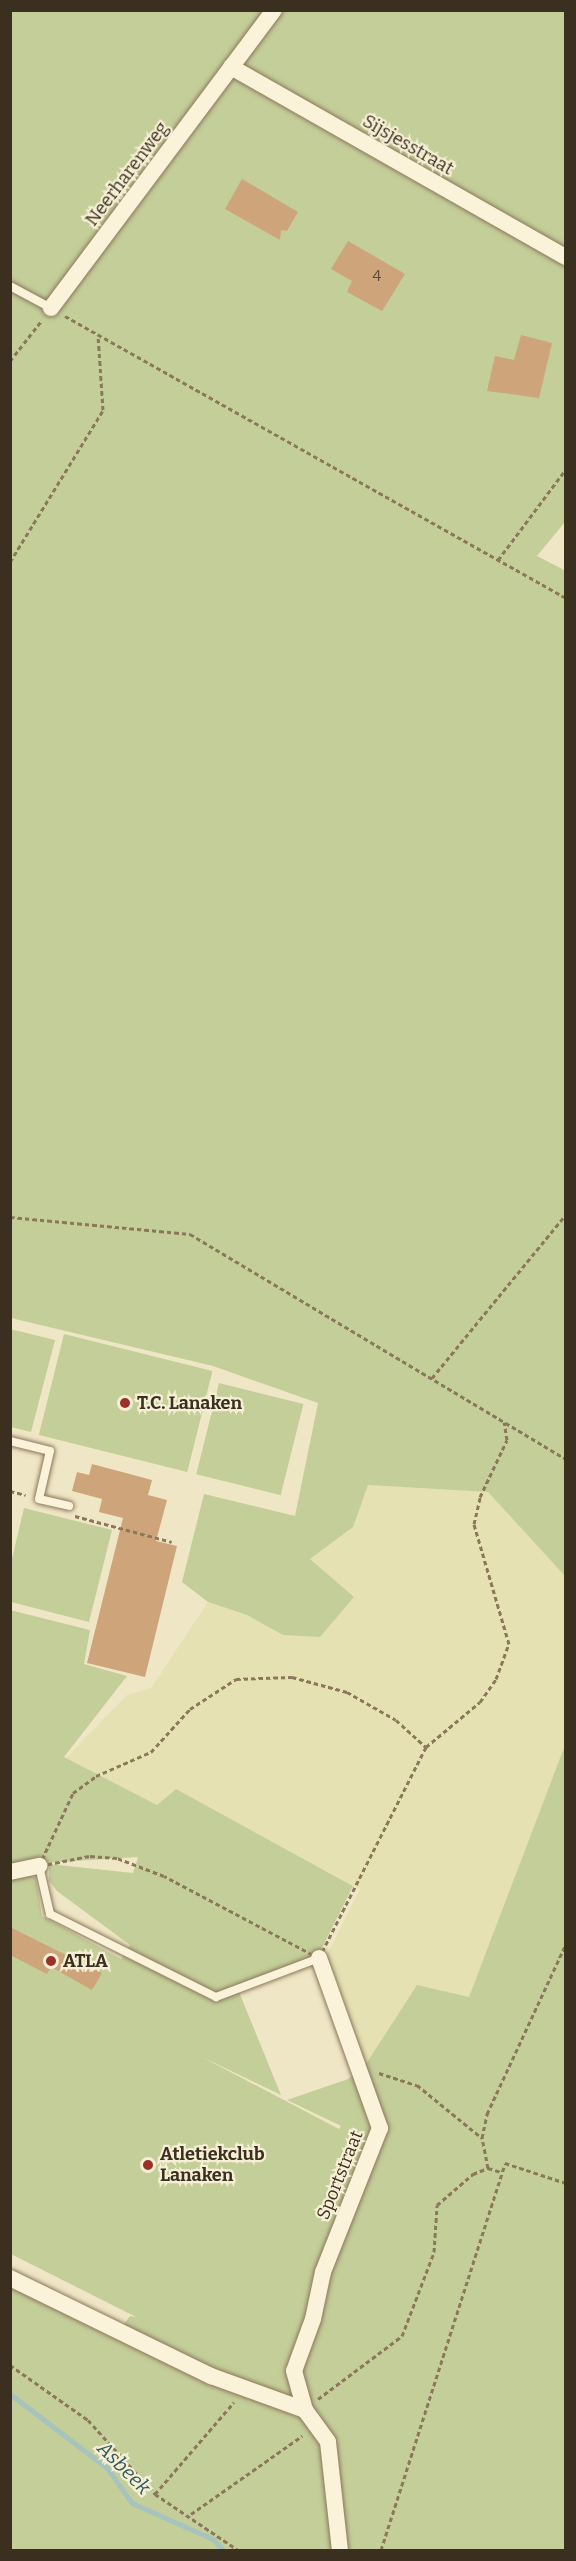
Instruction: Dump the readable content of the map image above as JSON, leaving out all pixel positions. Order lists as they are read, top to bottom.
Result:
{
  "streets": {
    "street": ["Sijsjesstraat", "Neerharenweg", "Sportstraat"]
  },
  "crossings": [
    ["Sijsjesstraat", "Neerharenweg"]
  ],
  "water": ["Asbeek"],
  "places": ["T.C. Lanaken", "ATLA", "Atletiekclub Lanaken"],
  "house_numbers": ["4"]
}
